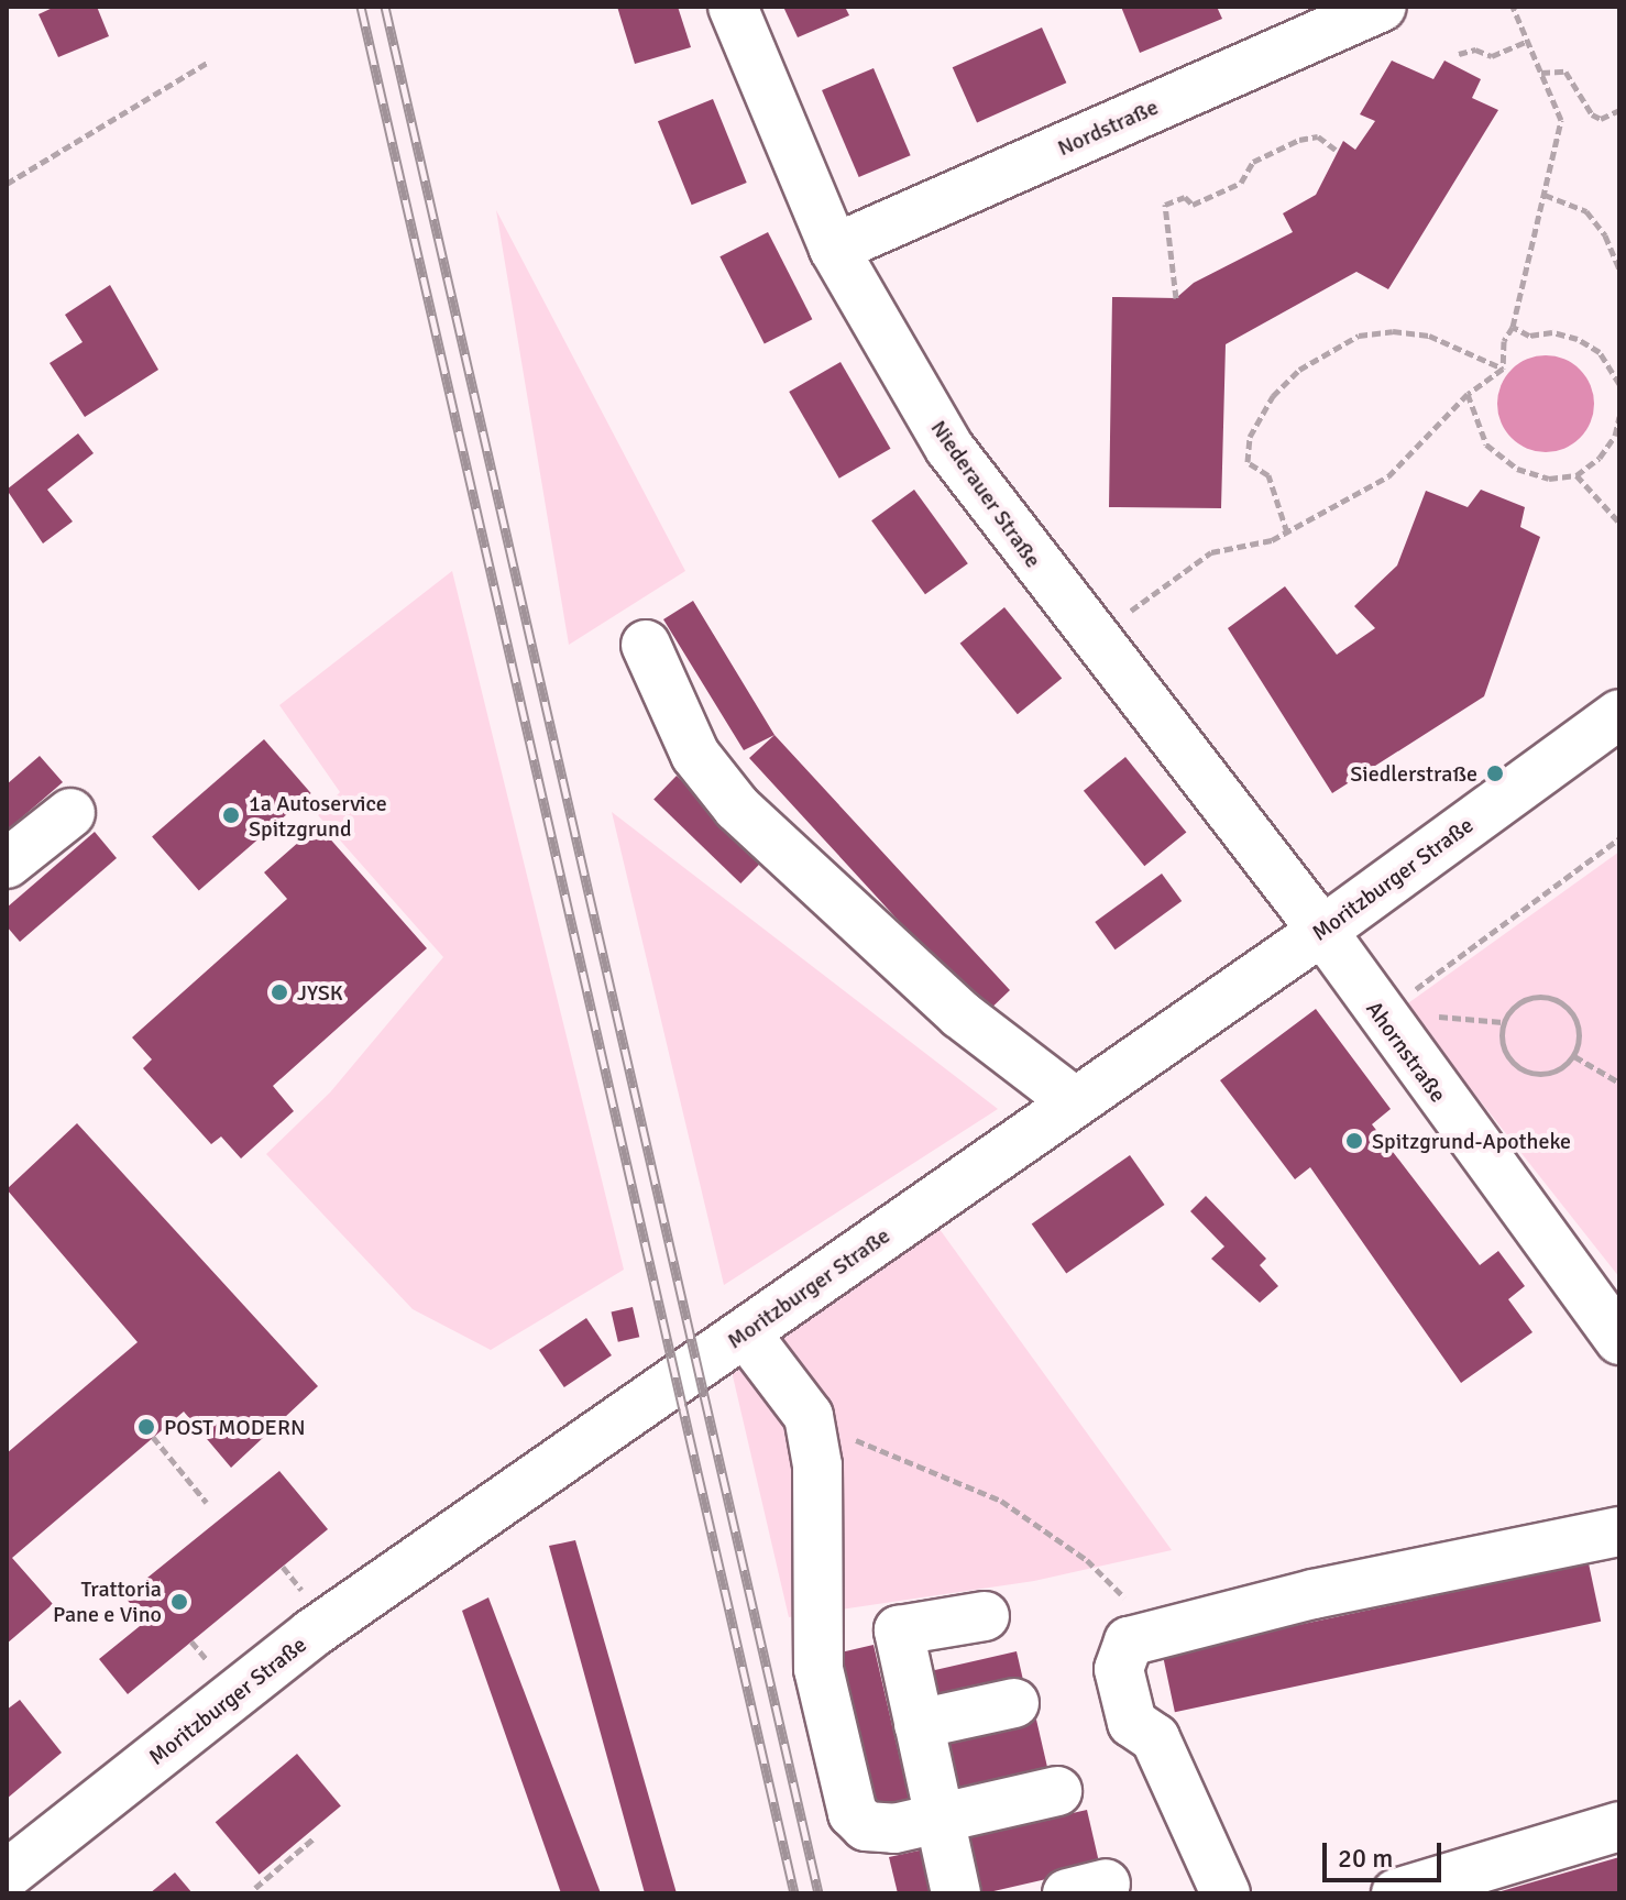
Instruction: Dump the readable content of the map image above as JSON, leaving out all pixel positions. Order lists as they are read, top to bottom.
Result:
{
  "streets": {
    "street": [
      "Nordstraße",
      "Niederauer Straße",
      "Moritzburger Straße",
      "Ahornstraße"
    ]
  },
  "crossings": [
    ["Nordstraße", "Niederauer Straße"],
    ["Niederauer Straße", "Moritzburger Straße"],
    ["Niederauer Straße", "Ahornstraße"],
    ["Moritzburger Straße", "Ahornstraße"]
  ],
  "places": [
    "Siedlerstraße",
    "1a Autoservice Spitzgrund",
    "JYSK",
    "Spitzgrund-Apotheke",
    "POST MODERN",
    "Trattoria Pane e Vino"
  ],
  "scale_bar": "20 m"
}
